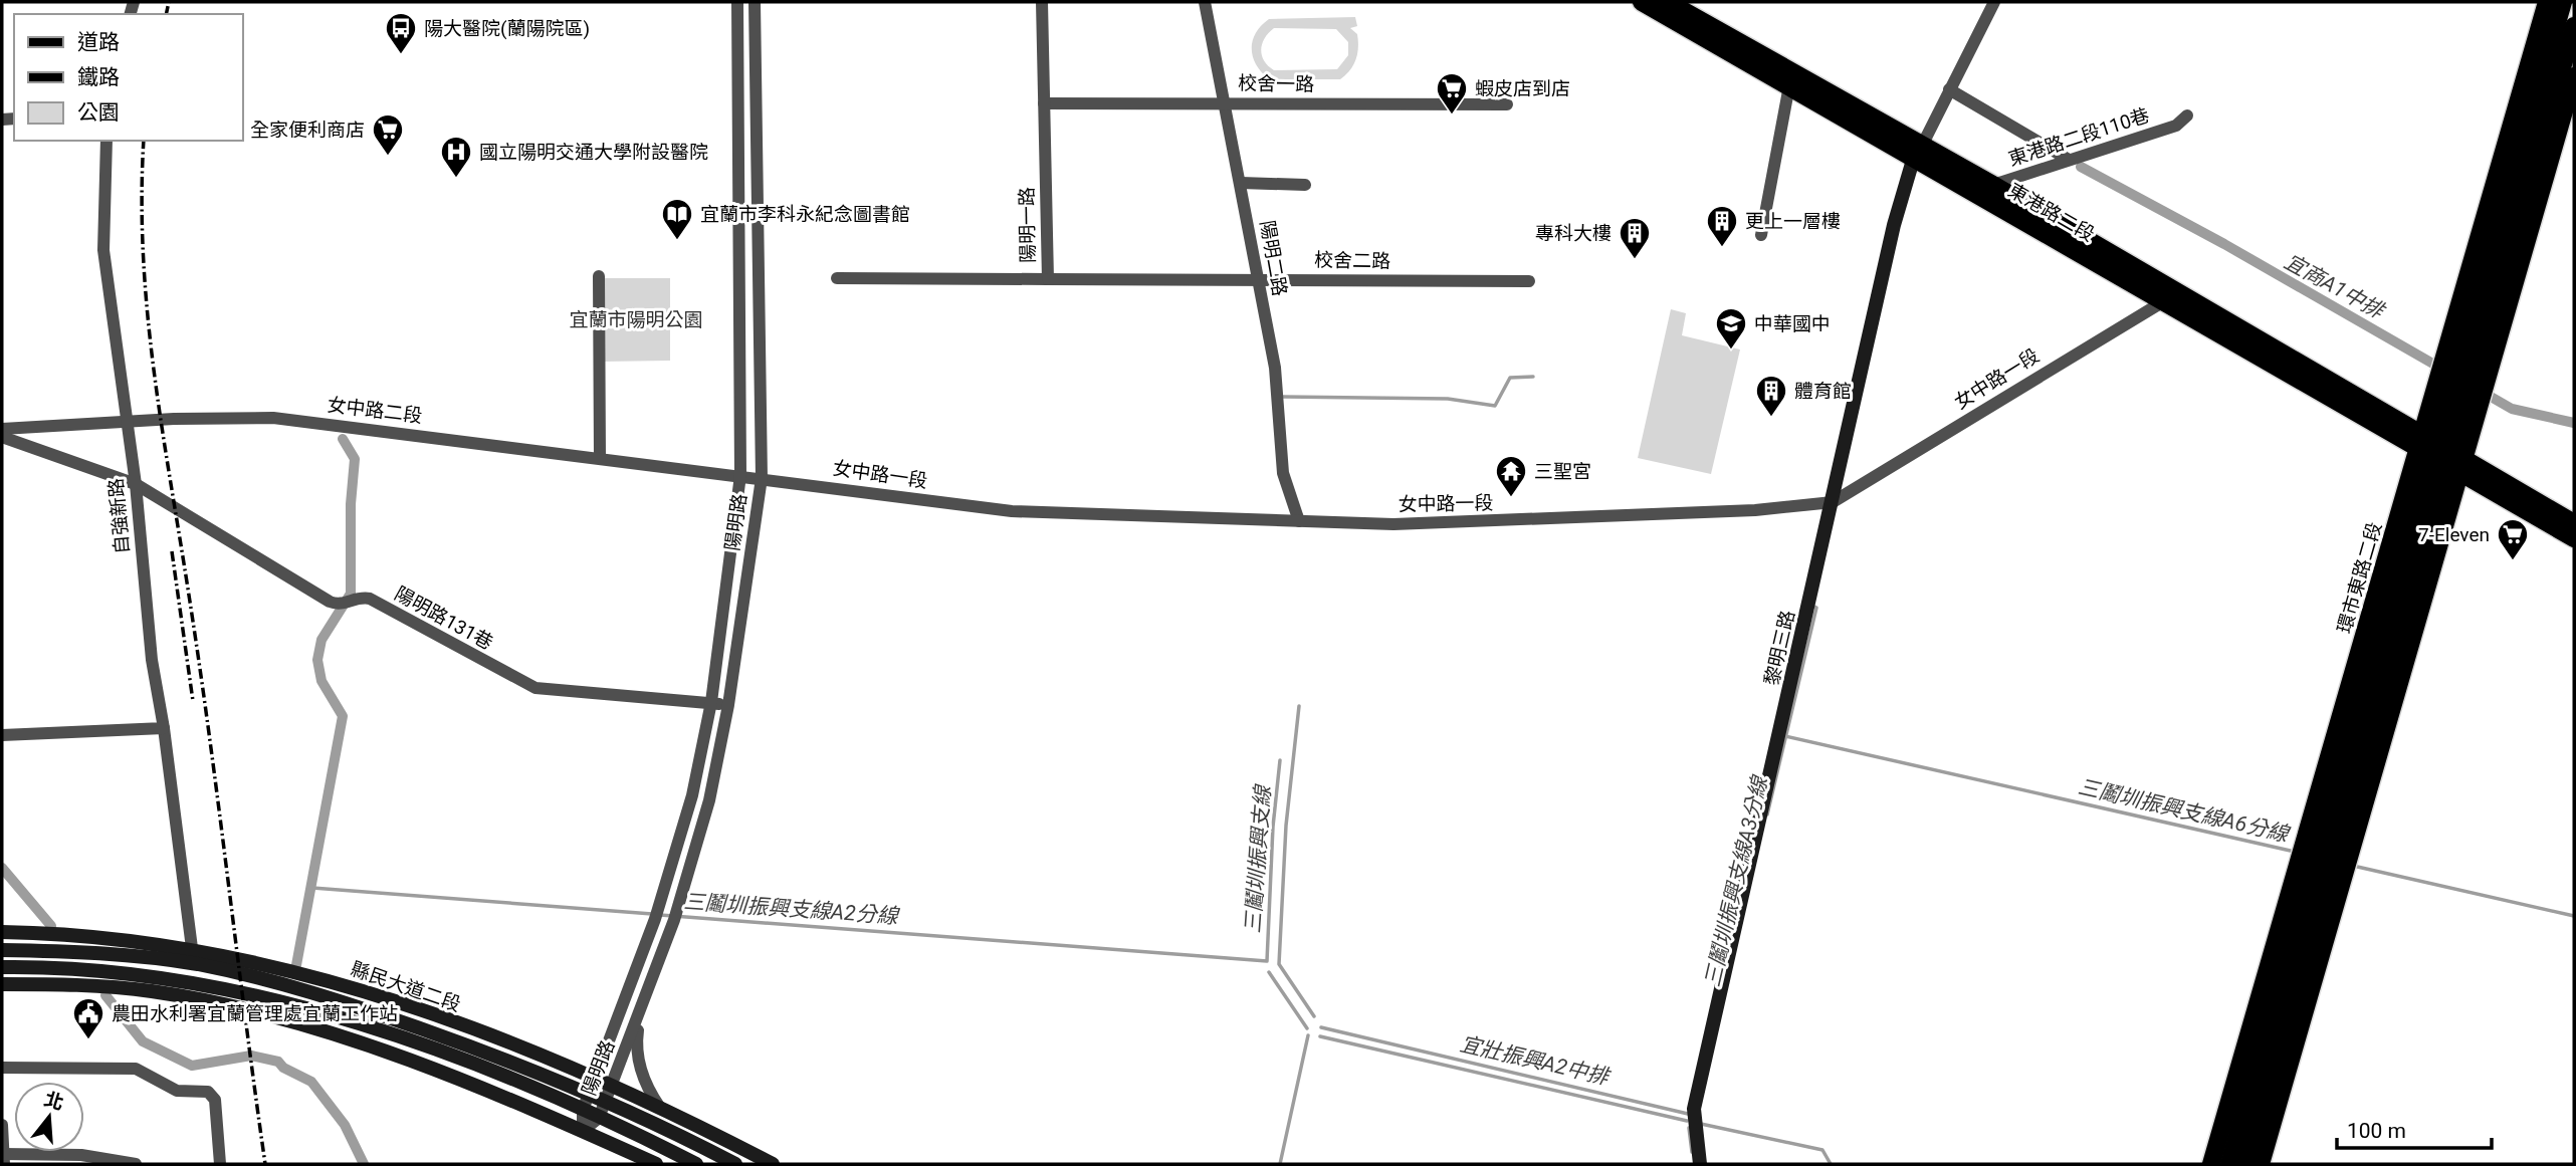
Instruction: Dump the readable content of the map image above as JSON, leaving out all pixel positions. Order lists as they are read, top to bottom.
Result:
{
  "streets": {
    "main road": ["東港路二段", "環市東路二段"],
    "street": [
      "校舍一路",
      "東港路二段110巷",
      "陽明一路",
      "陽明二路",
      "校舍二路",
      "女中路一段",
      "女中路二段",
      "自強新路",
      "陽明路",
      "陽明路131巷",
      "黎明三路",
      "縣民大道二段"
    ]
  },
  "crossings": [
    ["校舍一路", "陽明一路"],
    ["校舍一路", "陽明二路"],
    ["東港路二段110巷", "東港路二段"],
    ["東港路二段", "女中路一段"],
    ["東港路二段", "環市東路二段"],
    ["東港路二段", "黎明三路"],
    ["陽明一路", "校舍二路"],
    ["陽明二路", "校舍二路"],
    ["陽明二路", "女中路一段"],
    ["女中路一段", "女中路二段"],
    ["女中路一段", "陽明路"],
    ["女中路一段", "黎明三路"],
    ["女中路二段", "自強新路"],
    ["女中路二段", "陽明路"],
    ["自強新路", "陽明路131巷"],
    ["自強新路", "縣民大道二段"],
    ["陽明路", "陽明路131巷"],
    ["陽明路", "縣民大道二段"]
  ],
  "water": [
    "宜商A1中排",
    "三鬮圳振興支線A6分線",
    "三鬮圳振興支線",
    "三鬮圳振興支線A3分線",
    "三鬮圳振興支線A2分線",
    "宜壯振興A2中排"
  ],
  "parks": ["宜蘭市陽明公園"],
  "places": {
    "bus stop": ["陽大醫院(蘭陽院區)"],
    "supermarket": ["蝦皮店到店", "全家便利商店", "7-Eleven"],
    "hospital": ["國立陽明交通大學附設醫院"],
    "library": ["宜蘭市李科永紀念圖書館"],
    "building": ["更上一層樓", "專科大樓", "體育館"],
    "school or university": ["中華國中"],
    "temple": ["三聖宮"],
    "public building": ["農田水利署宜蘭管理處宜蘭工作站"]
  },
  "legend": ["道路", "鐵路", "公園"],
  "scale_bar": "100 m",
  "north": "top"
}
